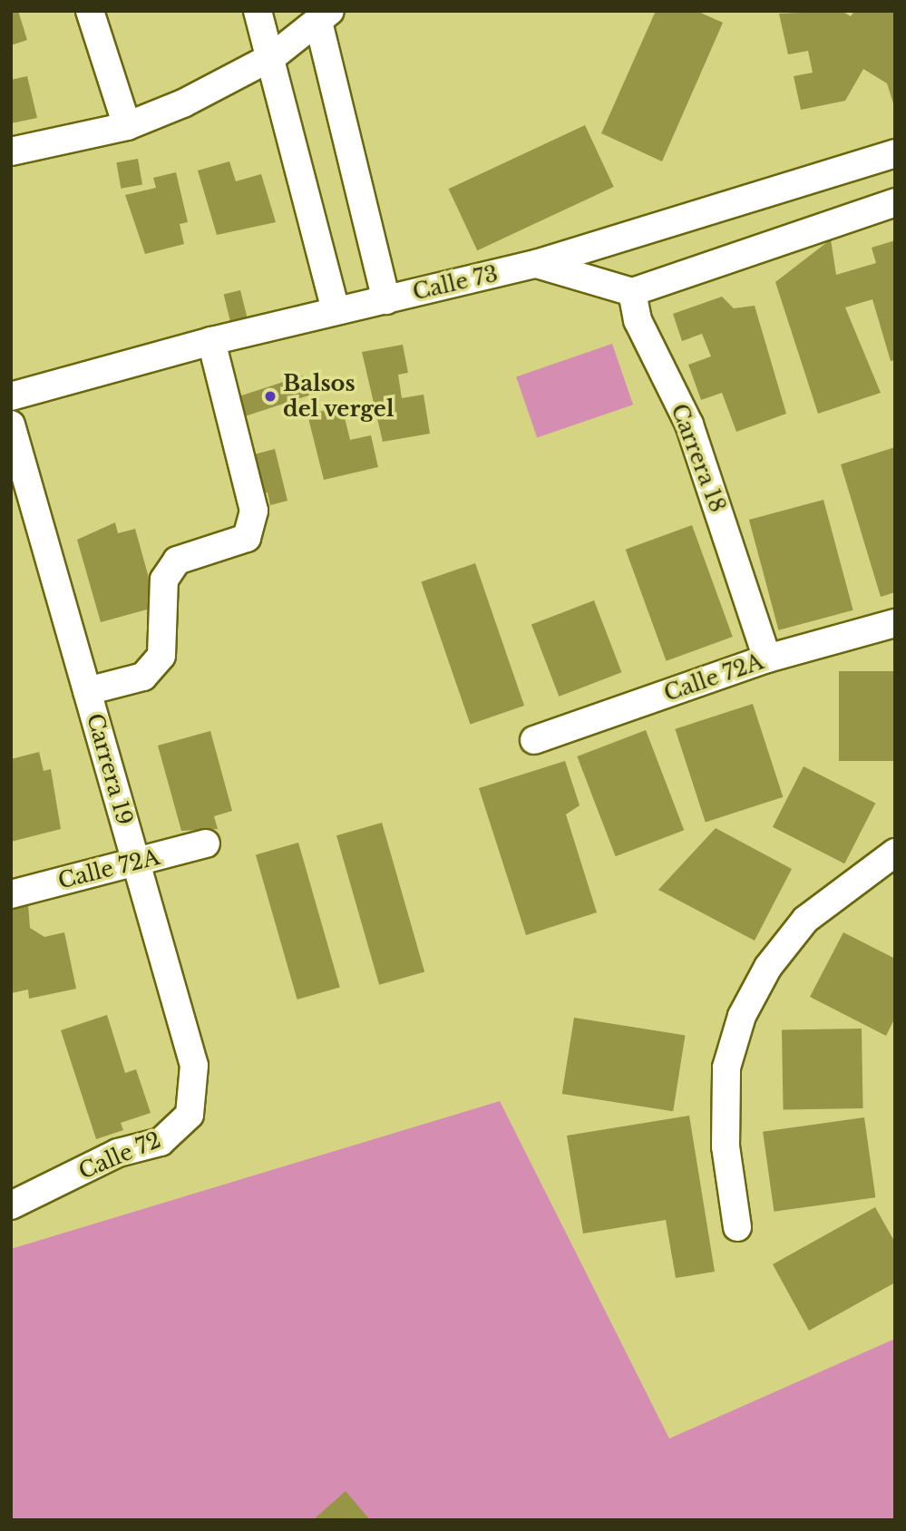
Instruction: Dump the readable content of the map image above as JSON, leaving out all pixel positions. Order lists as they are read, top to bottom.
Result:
{
  "streets": {
    "street": [
      "Calle 73",
      "Carrera 18",
      "Calle 72A",
      "Carrera 19",
      "Calle 72"
    ]
  },
  "crossings": [
    ["Carrera 18", "Calle 72A"],
    ["Calle 72A", "Carrera 19"],
    ["Carrera 19", "Calle 72"]
  ],
  "places": ["Balsos del vergel"]
}
